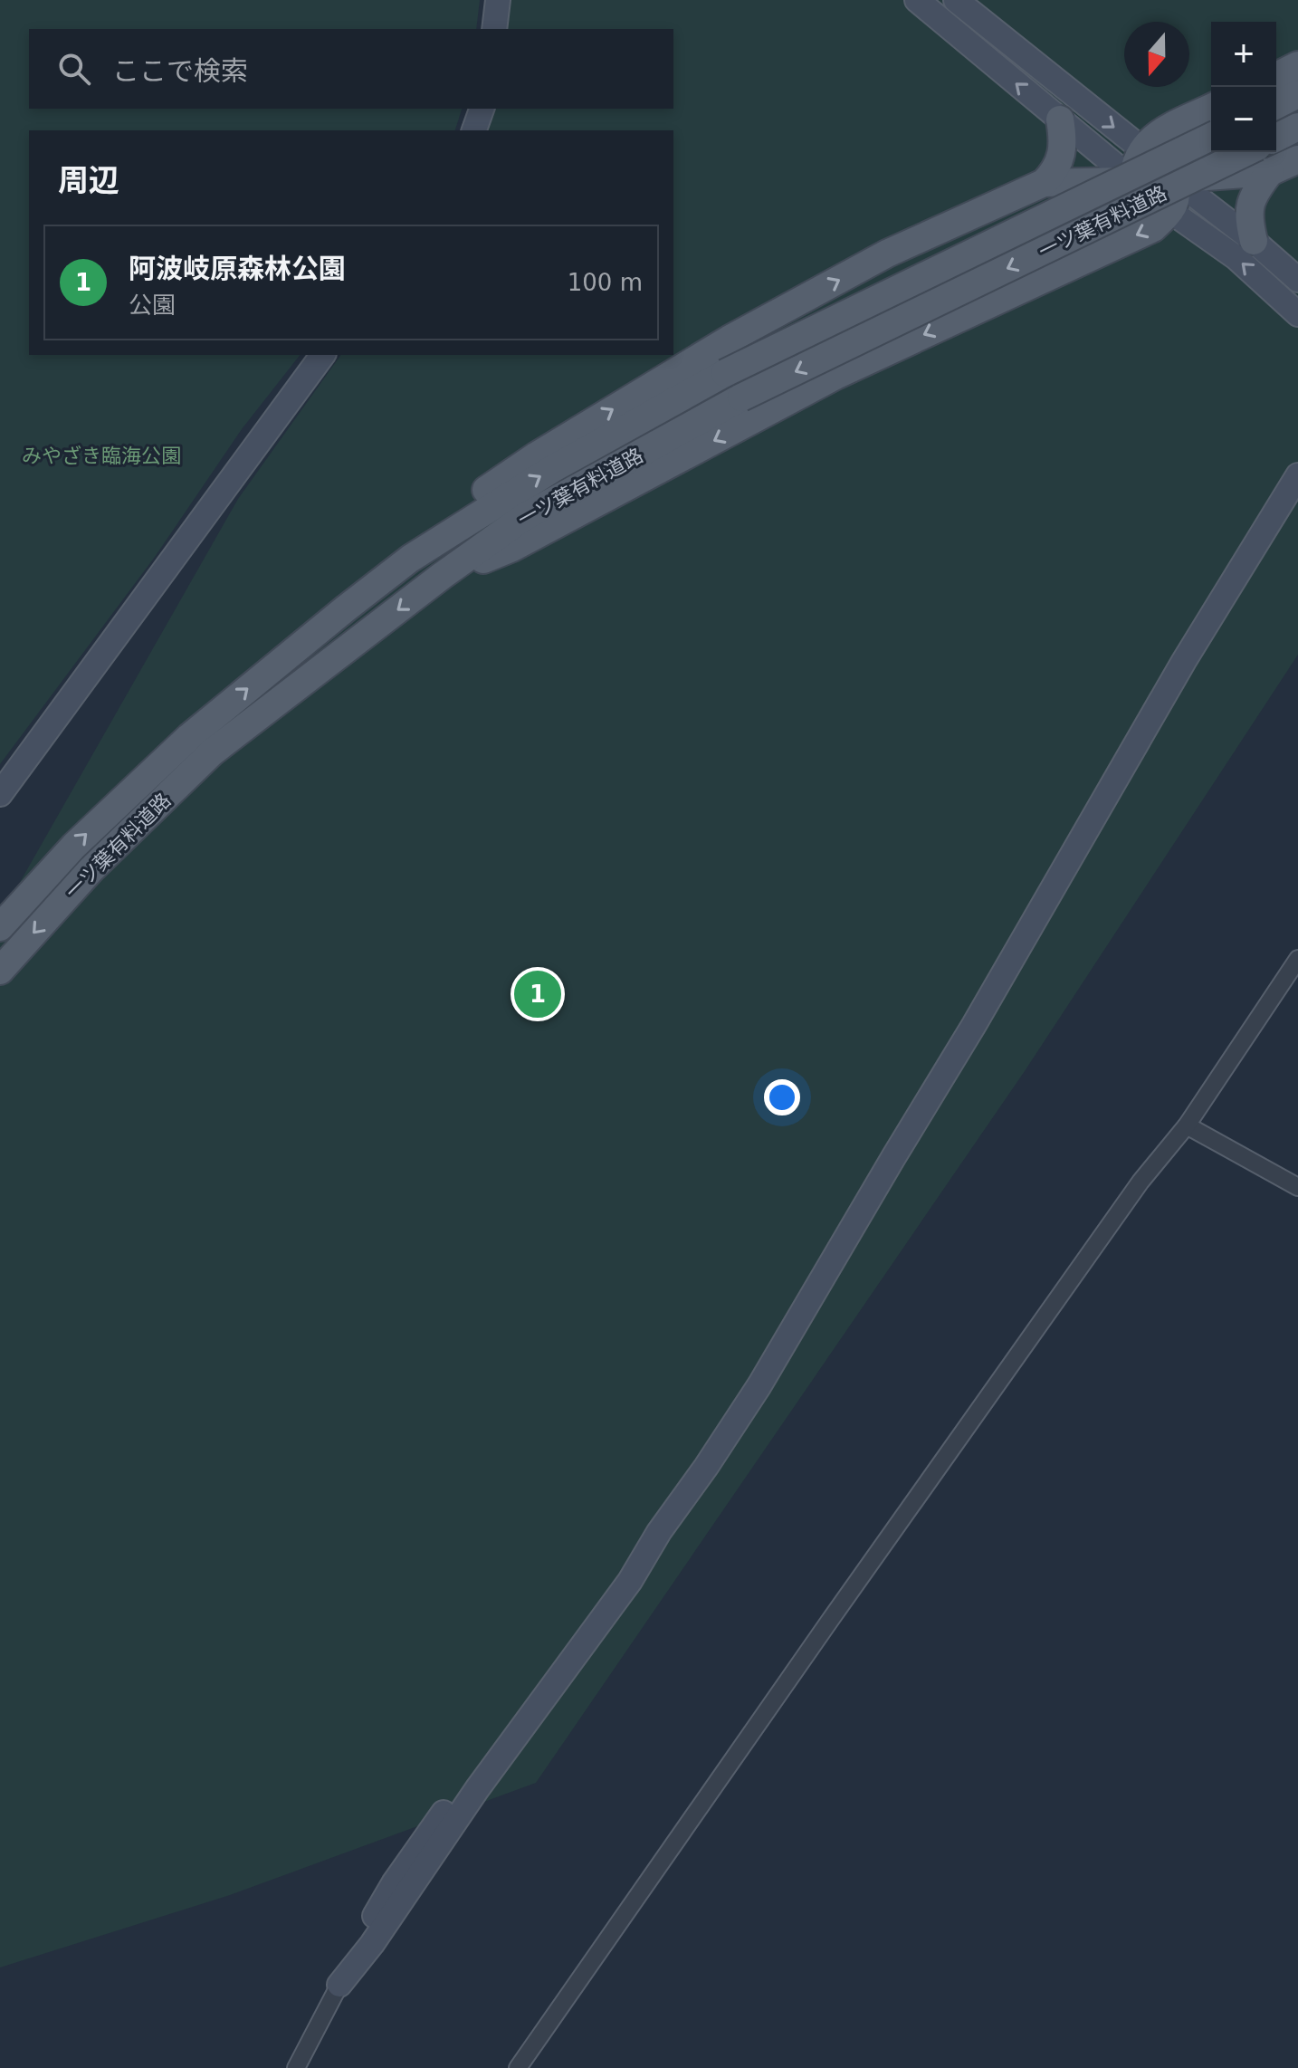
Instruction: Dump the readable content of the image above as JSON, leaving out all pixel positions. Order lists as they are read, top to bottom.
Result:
{
  "streets": {
    "main road": ["一ツ葉有料道路"]
  },
  "parks": ["みやざき臨海公園"],
  "north": "bottom",
  "page": {
    "map_buttons": ["+", "−"],
    "search": "ここで検索",
    "heading": "周辺",
    "list": [
      {
        "mark": "1",
        "name": "阿波岐原森林公園",
        "note": "公園",
        "value": "100 m"
      }
    ],
    "pins": "1"
  }
}
